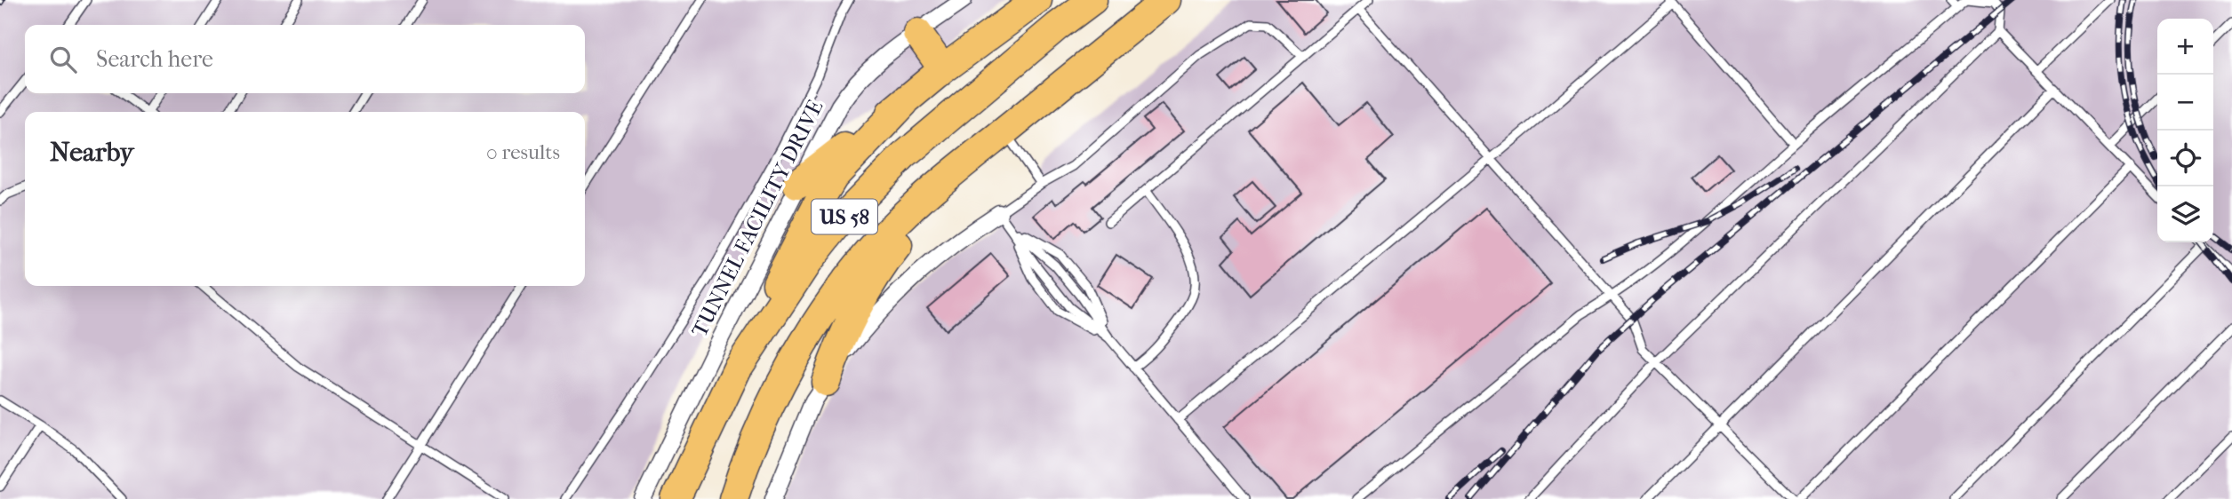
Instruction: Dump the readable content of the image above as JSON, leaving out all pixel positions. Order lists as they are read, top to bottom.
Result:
{
  "streets": {
    "highway": ["US 58"],
    "street": ["TUNNEL FACILITY DRIVE"]
  },
  "page": {
    "map_buttons": ["+", "−"],
    "search": "Search here",
    "heading": ["Nearby", "0 results"]
  }
}
